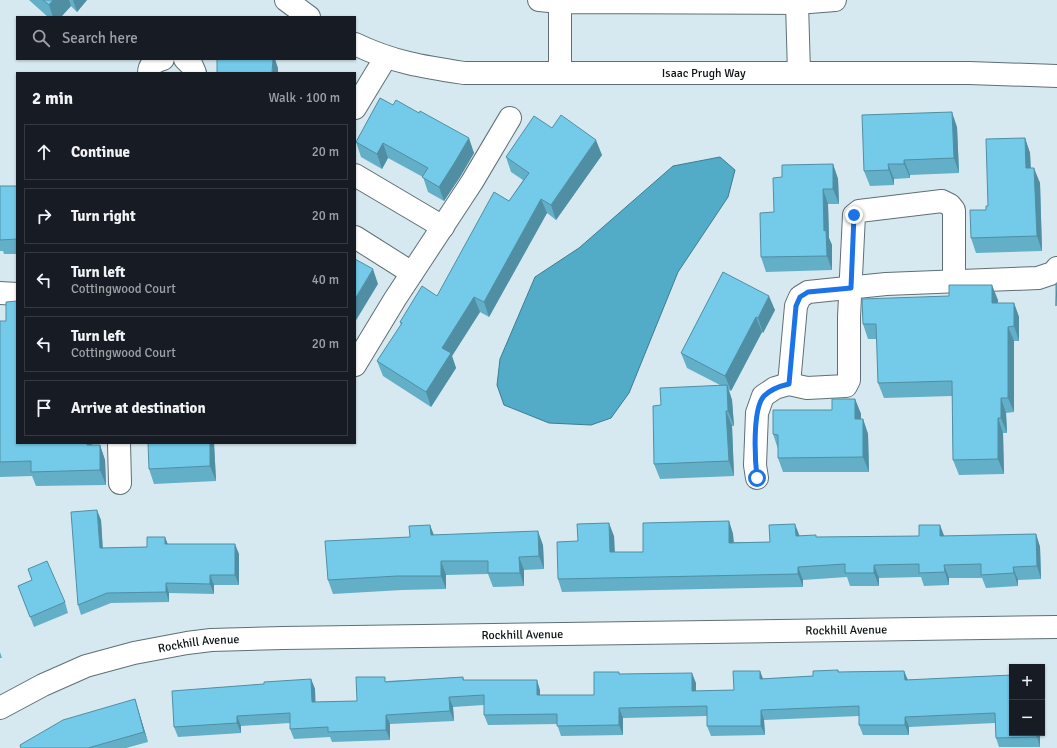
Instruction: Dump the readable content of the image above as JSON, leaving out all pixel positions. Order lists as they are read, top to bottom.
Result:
{
  "streets": {
    "street": ["Isaac Prugh Way", "Rockhill Avenue"]
  },
  "page": {
    "search": "Search here",
    "heading": ["2 min", "Walk · 100 m"],
    "list": [
      ["Continue", "20 m"],
      ["Turn right", "20 m"],
      ["Turn left", "Cottingwood Court", "40 m"],
      ["Turn left", "Cottingwood Court", "20 m"],
      "Arrive at destination"
    ],
    "map_buttons": ["+", "−"]
  }
}
